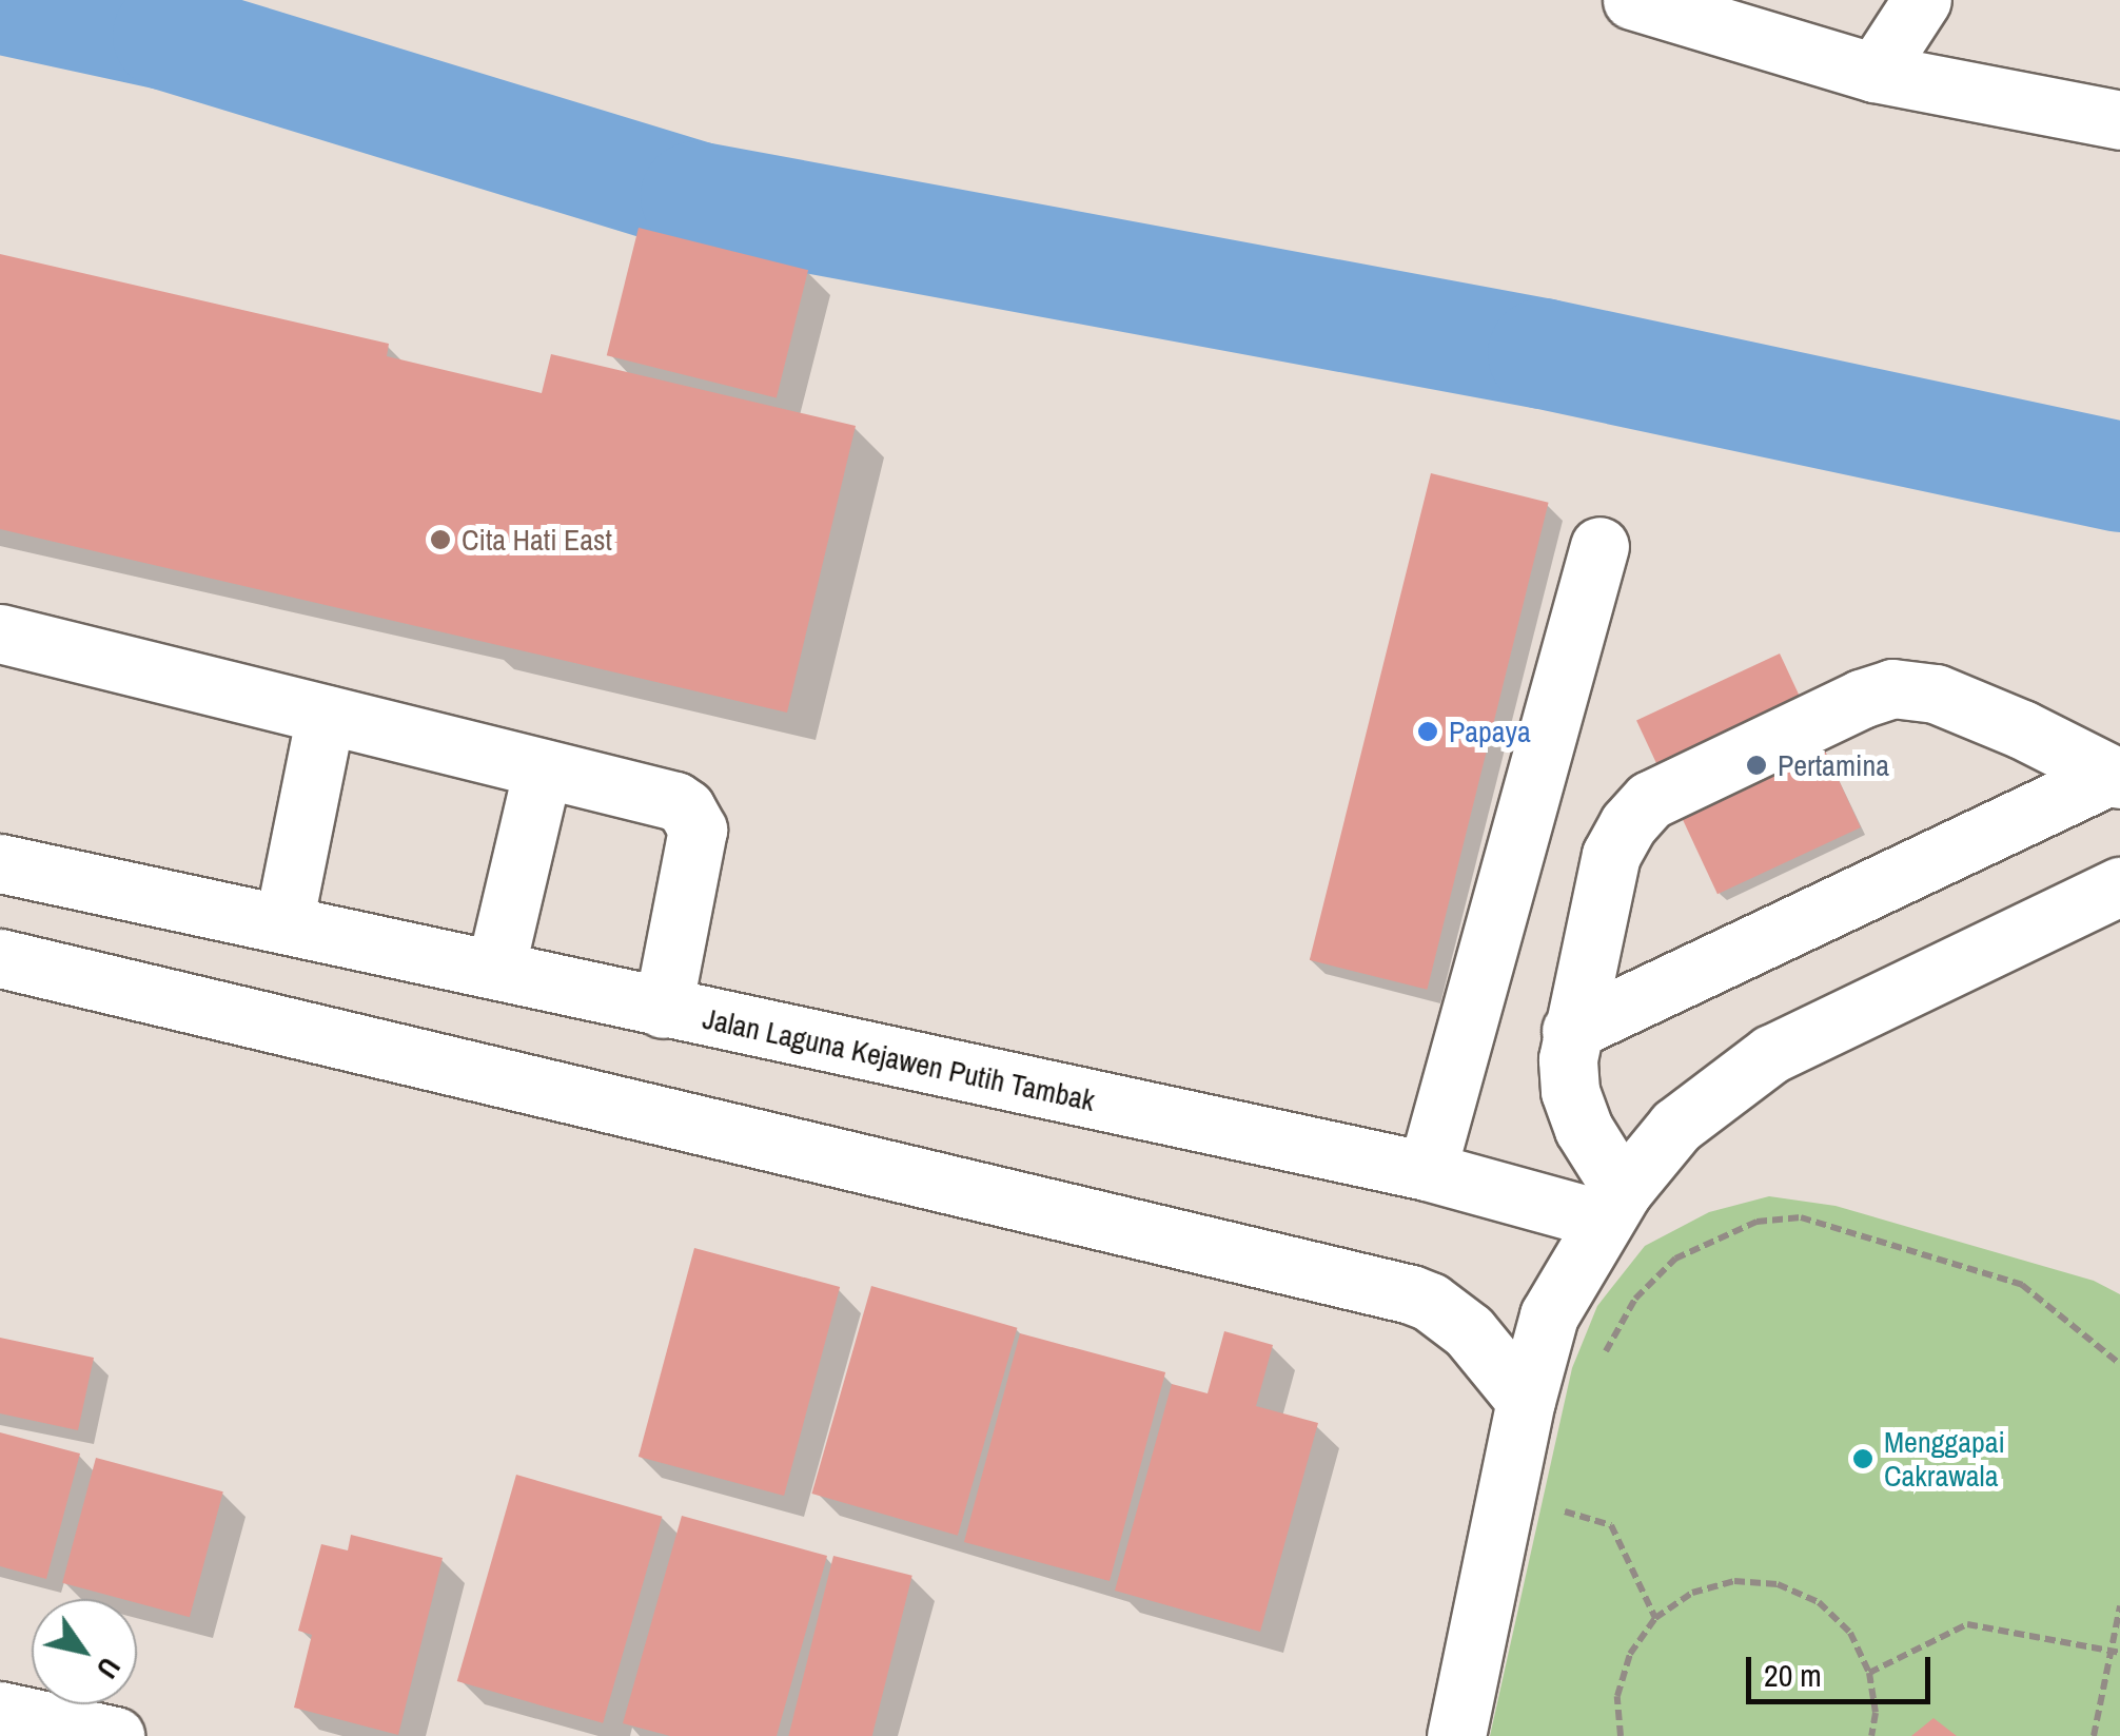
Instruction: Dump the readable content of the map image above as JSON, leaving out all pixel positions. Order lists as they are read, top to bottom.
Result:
{
  "streets": {
    "street": ["Jalan Laguna Kejawen Putih Tambak"]
  },
  "places": [
    "Cita Hati East",
    "Papaya",
    "Pertamina",
    "Menggapai Cakrawala"
  ],
  "scale_bar": "20 m",
  "north": "bottom right"
}
